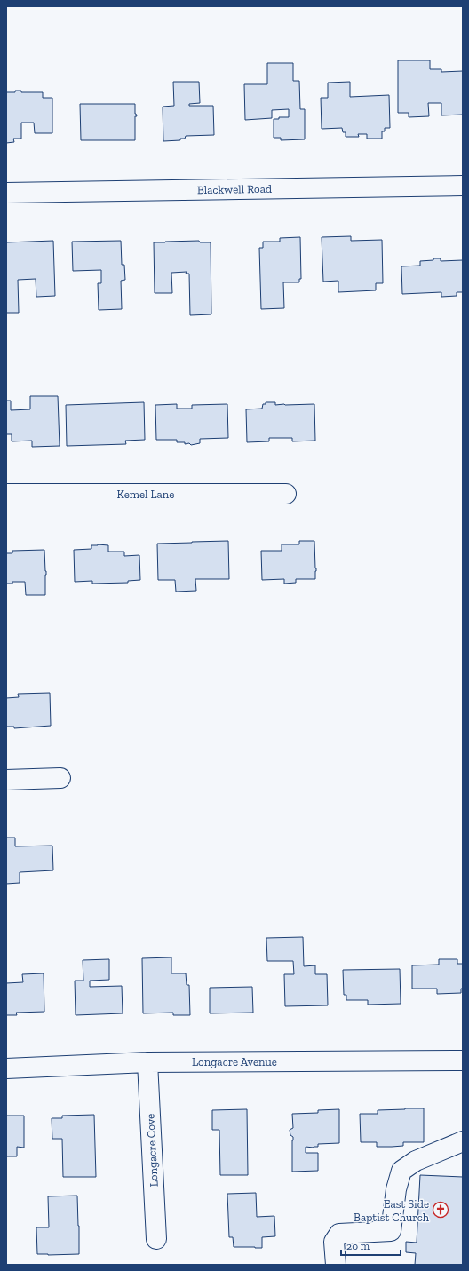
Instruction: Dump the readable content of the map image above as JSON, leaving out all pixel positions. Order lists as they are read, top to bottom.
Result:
{
  "streets": {
    "street": [
      "Blackwell Road",
      "Kemel Lane",
      "Longacre Avenue",
      "Longacre Cove"
    ]
  },
  "crossings": [
    ["Longacre Avenue", "Longacre Cove"]
  ],
  "places": {
    "church": ["East Side Baptist Church"]
  },
  "scale_bar": "20 m"
}
